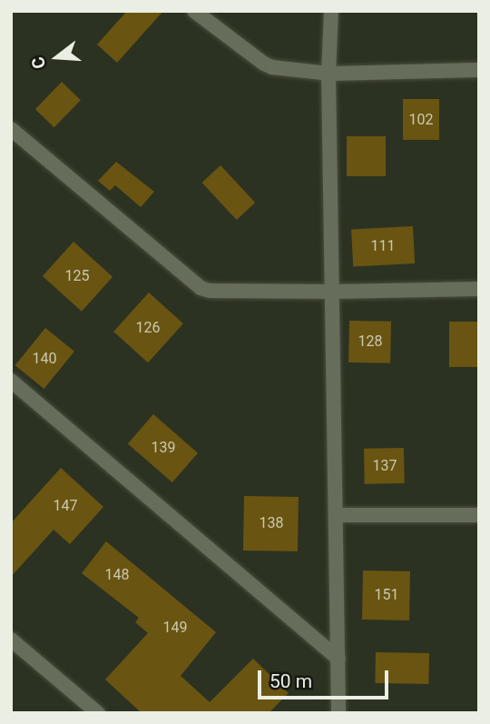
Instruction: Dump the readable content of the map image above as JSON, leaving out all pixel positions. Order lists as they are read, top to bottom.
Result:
{
  "house_numbers": [
    "102",
    "111",
    "125",
    "126",
    "128",
    "140",
    "139",
    "137",
    "147",
    "138",
    "148",
    "151",
    "149"
  ],
  "scale_bar": "50 m",
  "north": "left"
}
